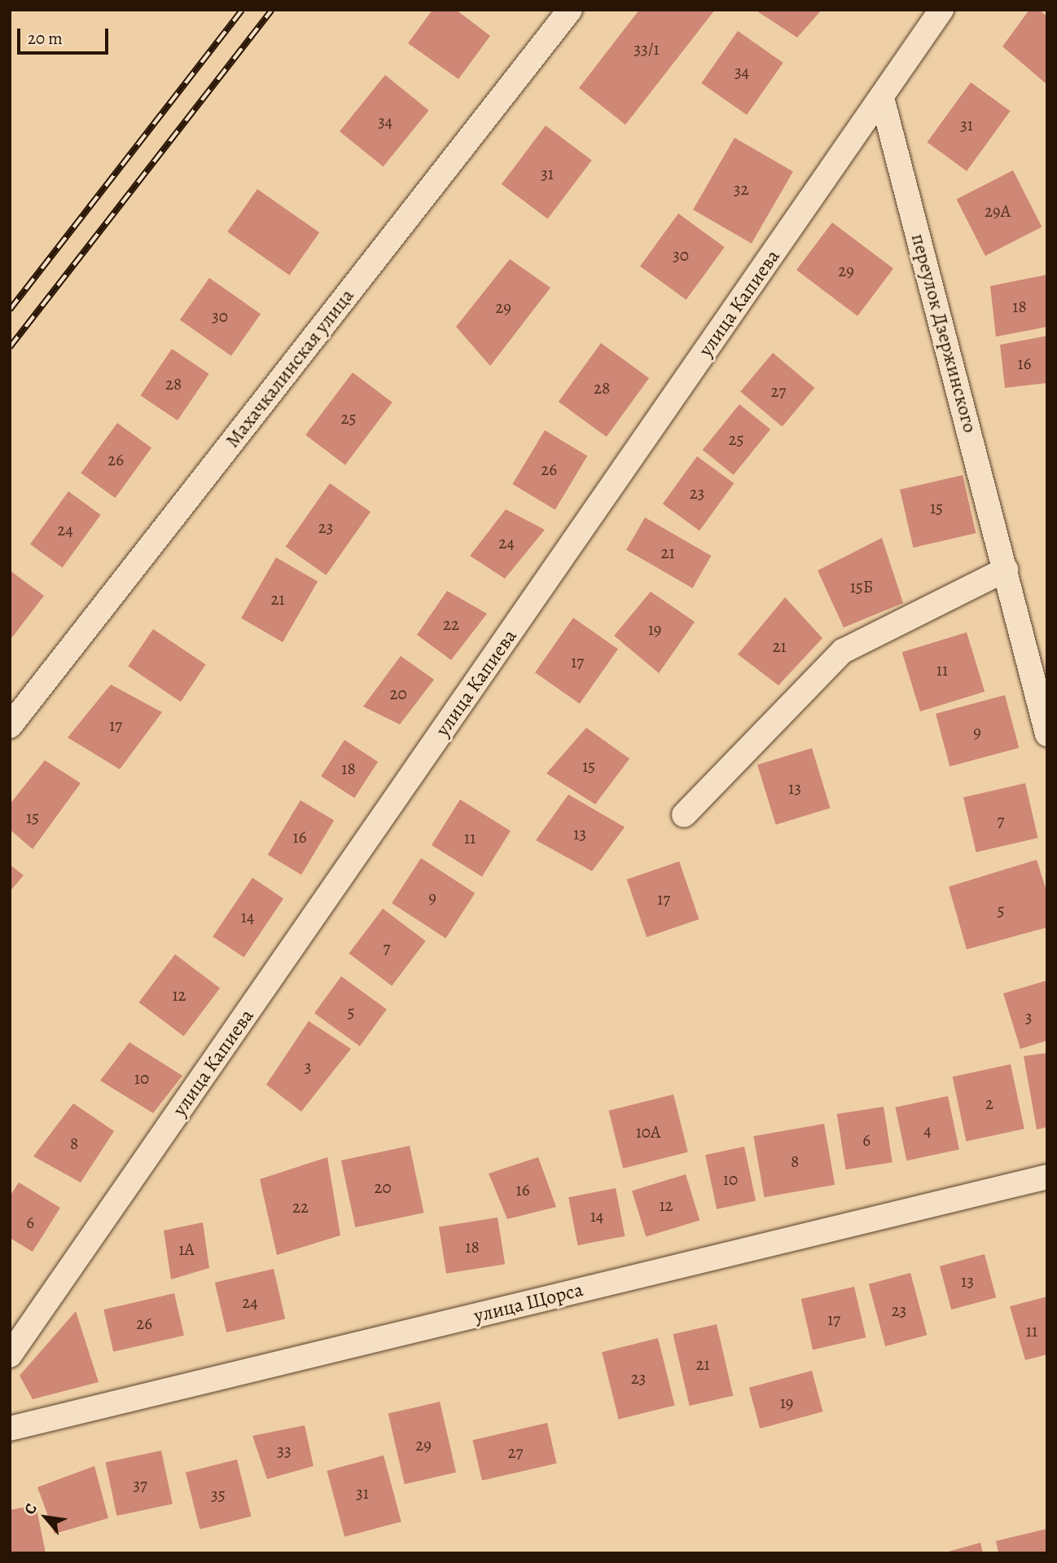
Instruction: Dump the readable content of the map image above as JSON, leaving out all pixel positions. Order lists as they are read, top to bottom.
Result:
{
  "streets": {
    "street": [
      "улица Капиева",
      "переулок Дзержинского",
      "Махачкалинская улица",
      "улица Щорса"
    ]
  },
  "crossings": [
    ["улица Капиева", "переулок Дзержинского"]
  ],
  "house_numbers": [
    "33/1",
    "34",
    "34",
    "31",
    "31",
    "32",
    "29А",
    "30",
    "29",
    "18",
    "29",
    "30",
    "16",
    "28",
    "28",
    "27",
    "25",
    "25",
    "26",
    "26",
    "23",
    "15",
    "23",
    "24",
    "24",
    "21",
    "15Б",
    "21",
    "22",
    "19",
    "21",
    "17",
    "11",
    "20",
    "17",
    "9",
    "15",
    "18",
    "13",
    "15",
    "7",
    "13",
    "16",
    "11",
    "9",
    "17",
    "5",
    "14",
    "7",
    "12",
    "5",
    "3",
    "3",
    "10",
    "2",
    "4",
    "10А",
    "6",
    "8",
    "8",
    "10",
    "20",
    "16",
    "12",
    "22",
    "14",
    "6",
    "18",
    "1А",
    "13",
    "24",
    "23",
    "17",
    "26",
    "11",
    "21",
    "23",
    "19",
    "29",
    "33",
    "27",
    "37",
    "31",
    "35"
  ],
  "scale_bar": "20 m",
  "north": "top left"
}
